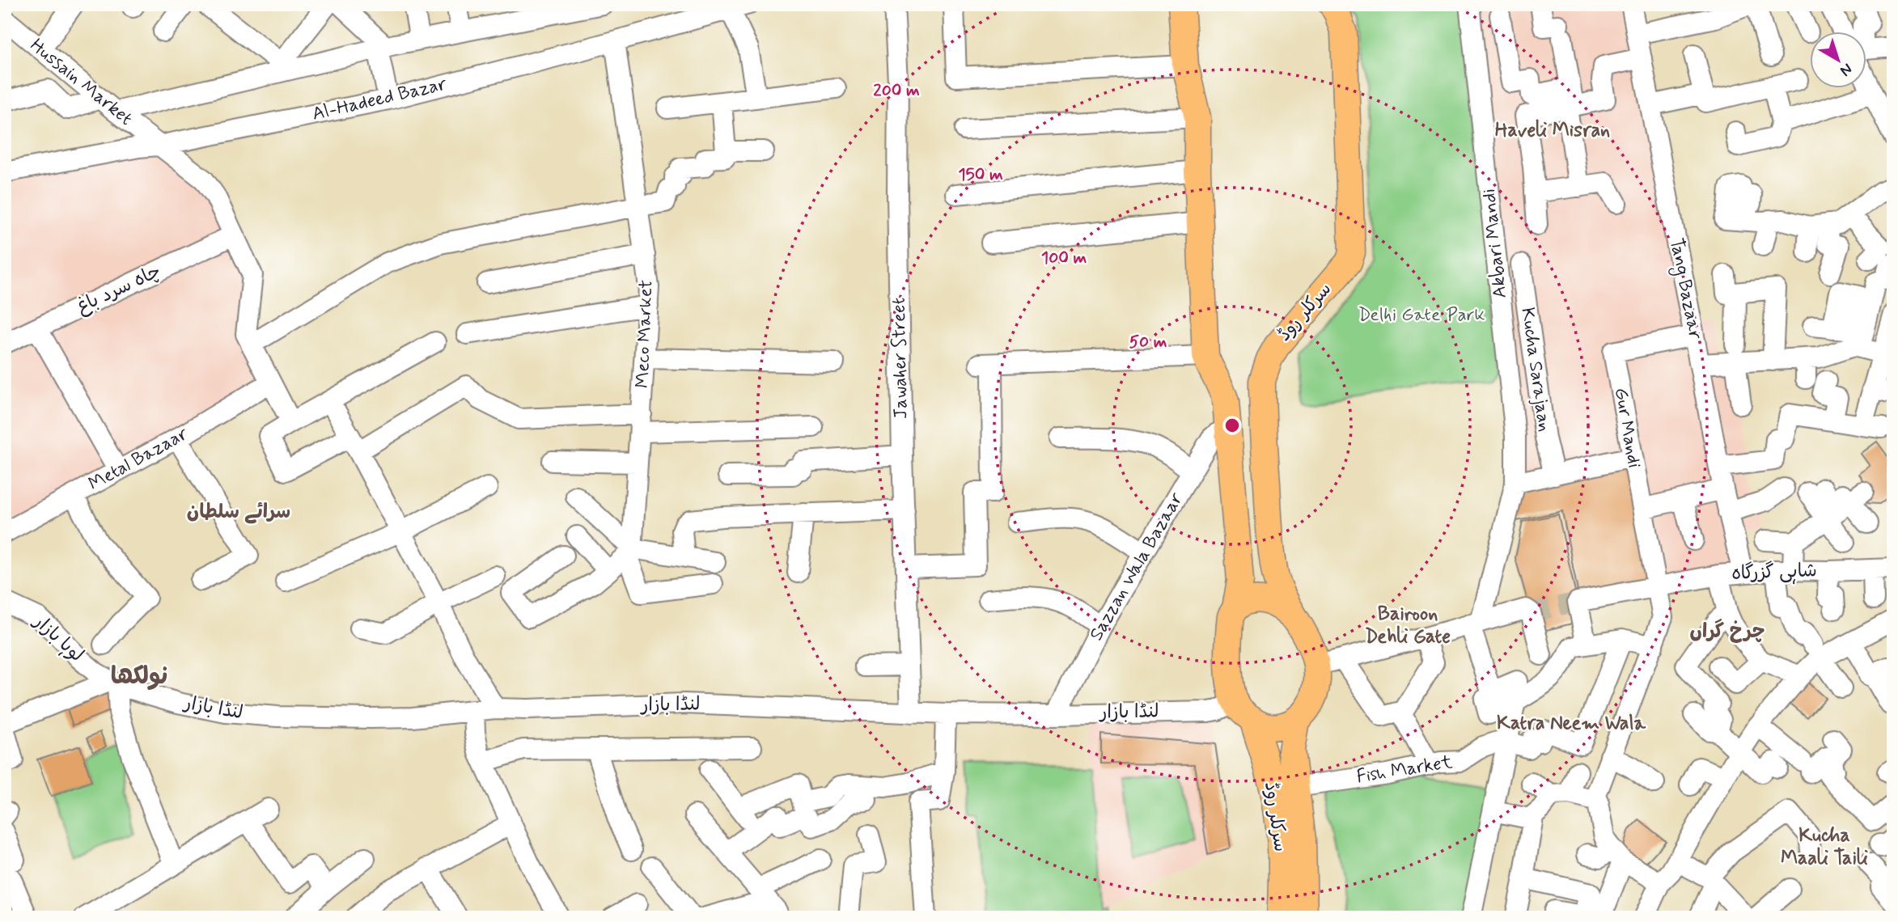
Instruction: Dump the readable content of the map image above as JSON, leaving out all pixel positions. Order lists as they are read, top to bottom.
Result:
{
  "streets": {
    "main road": ["سرکلر روڈ"],
    "street": [
      "Hussain Market",
      "Al-Hadeed Bazar",
      "Akbari Mandi",
      "Tang Bazaar",
      "چاہ سرد باغ",
      "Meco Market",
      "Jawaher Street",
      "Kucha Sarajaan",
      "Gur Mandi",
      "Metal Bazaar",
      "Sazzan Wala Bazaar",
      "شاہی گزرگاہ",
      "لوہا بازار",
      "لنڈا بازار",
      "Fish Market"
    ]
  },
  "crossings": [
    ["Hussain Market", "Al-Hadeed Bazar"],
    ["Hussain Market", "چاہ سرد باغ"],
    ["Al-Hadeed Bazar", "Meco Market"],
    ["Tang Bazaar", "Gur Mandi"],
    ["Tang Bazaar", "شاہی گزرگاہ"],
    ["سرکلر روڈ", "Sazzan Wala Bazaar"],
    ["سرکلر روڈ", "لنڈا بازار"],
    ["سرکلر روڈ", "Fish Market"],
    ["Jawaher Street", "لنڈا بازار"],
    ["Gur Mandi", "شاہی گزرگاہ"],
    ["Sazzan Wala Bazaar", "لنڈا بازار"],
    ["لوہا بازار", "لنڈا بازار"]
  ],
  "districts": [
    "Haveli Misran",
    "سرائے سلطان",
    "Bairoon Dehli Gate",
    "چرخ گراں",
    "نولکھا",
    "Katra Neem Wala",
    "Kucha Maali Taili"
  ],
  "parks": ["Delhi Gate Park"],
  "north": "bottom right",
  "rings": [
    "200 m",
    "150 m",
    "100 m",
    "50 m"
  ]
}
